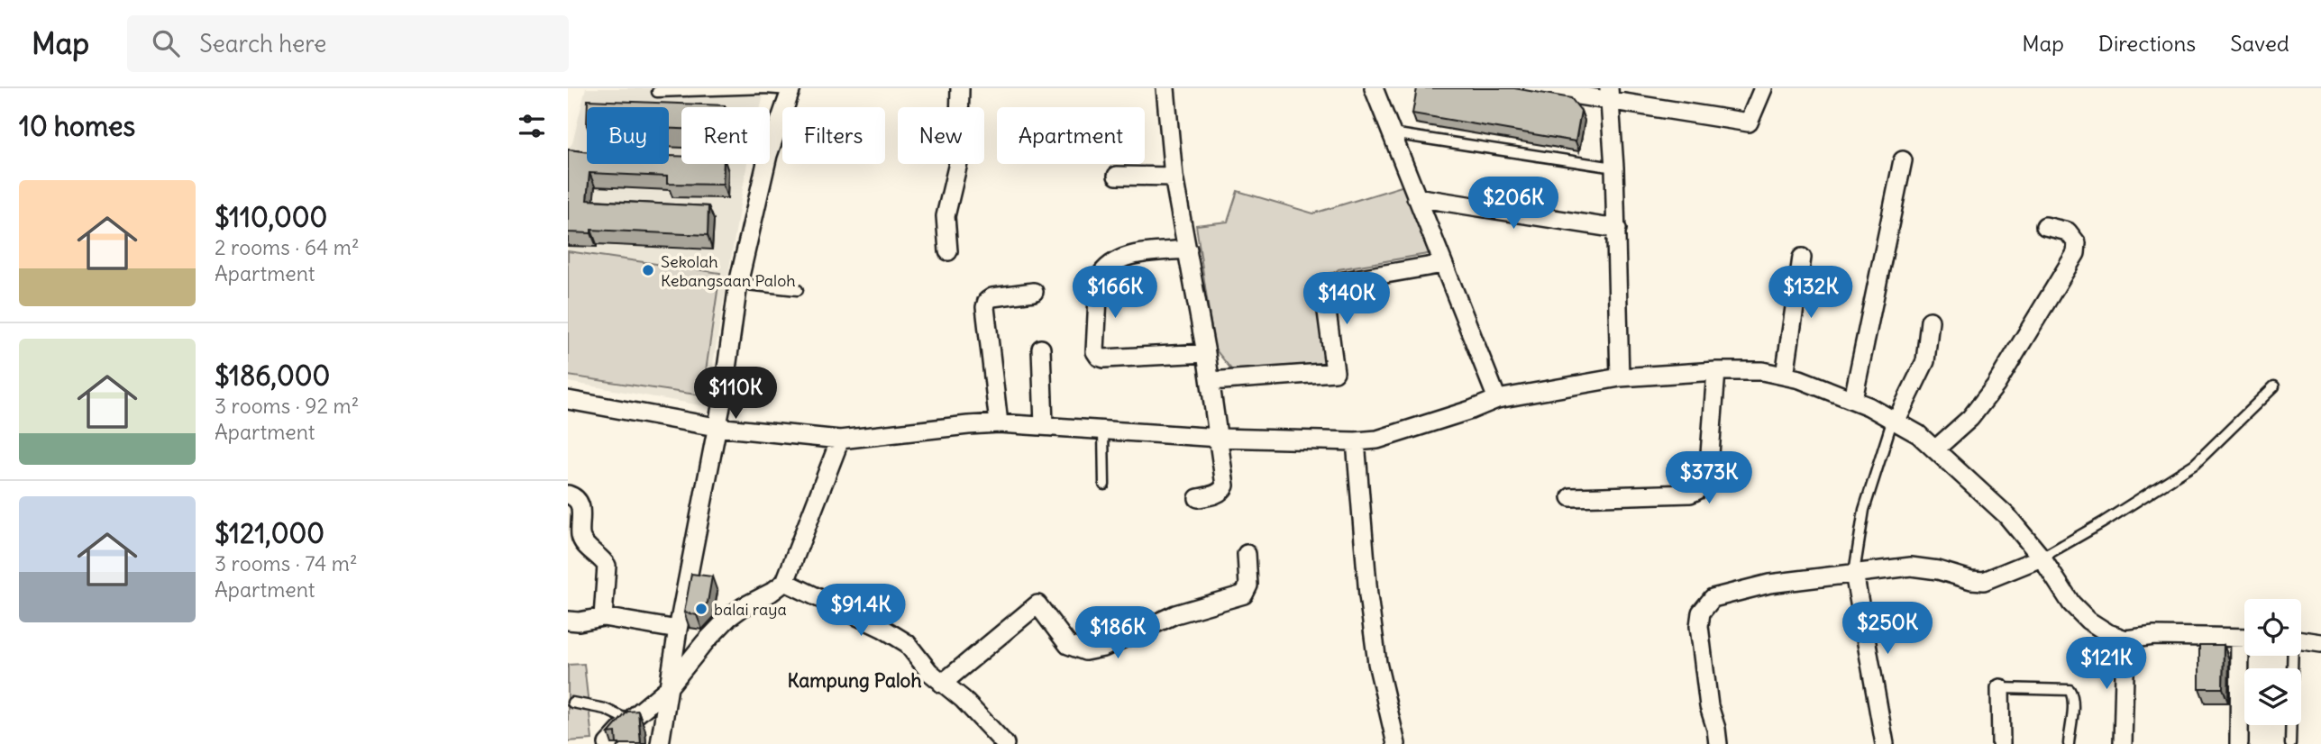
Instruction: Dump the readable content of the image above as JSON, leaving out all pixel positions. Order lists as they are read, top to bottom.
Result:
{
  "districts": ["Kampung Paloh"],
  "places": ["Sekolah Kebangsaan Paloh", "balai raya"],
  "page": {
    "header": "Map",
    "search": "Search here",
    "nav": ["Map", "Directions", "Saved"],
    "heading": "10 homes",
    "chip": [
      "Buy",
      "Rent",
      "Filters",
      "New",
      "Apartment"
    ],
    "list": [
      {
        "name": "$110,000",
        "note": "2 rooms · 64 m² · Apartment"
      },
      {
        "name": "$186,000",
        "note": "3 rooms · 92 m² · Apartment"
      },
      {
        "name": "$121,000",
        "note": "3 rooms · 74 m² · Apartment"
      }
    ],
    "price": [
      "$206K",
      "$166K",
      "$132K",
      "$140K",
      "$110K",
      "$373K",
      "$91.4K",
      "$250K",
      "$186K",
      "$121K"
    ]
  }
}
